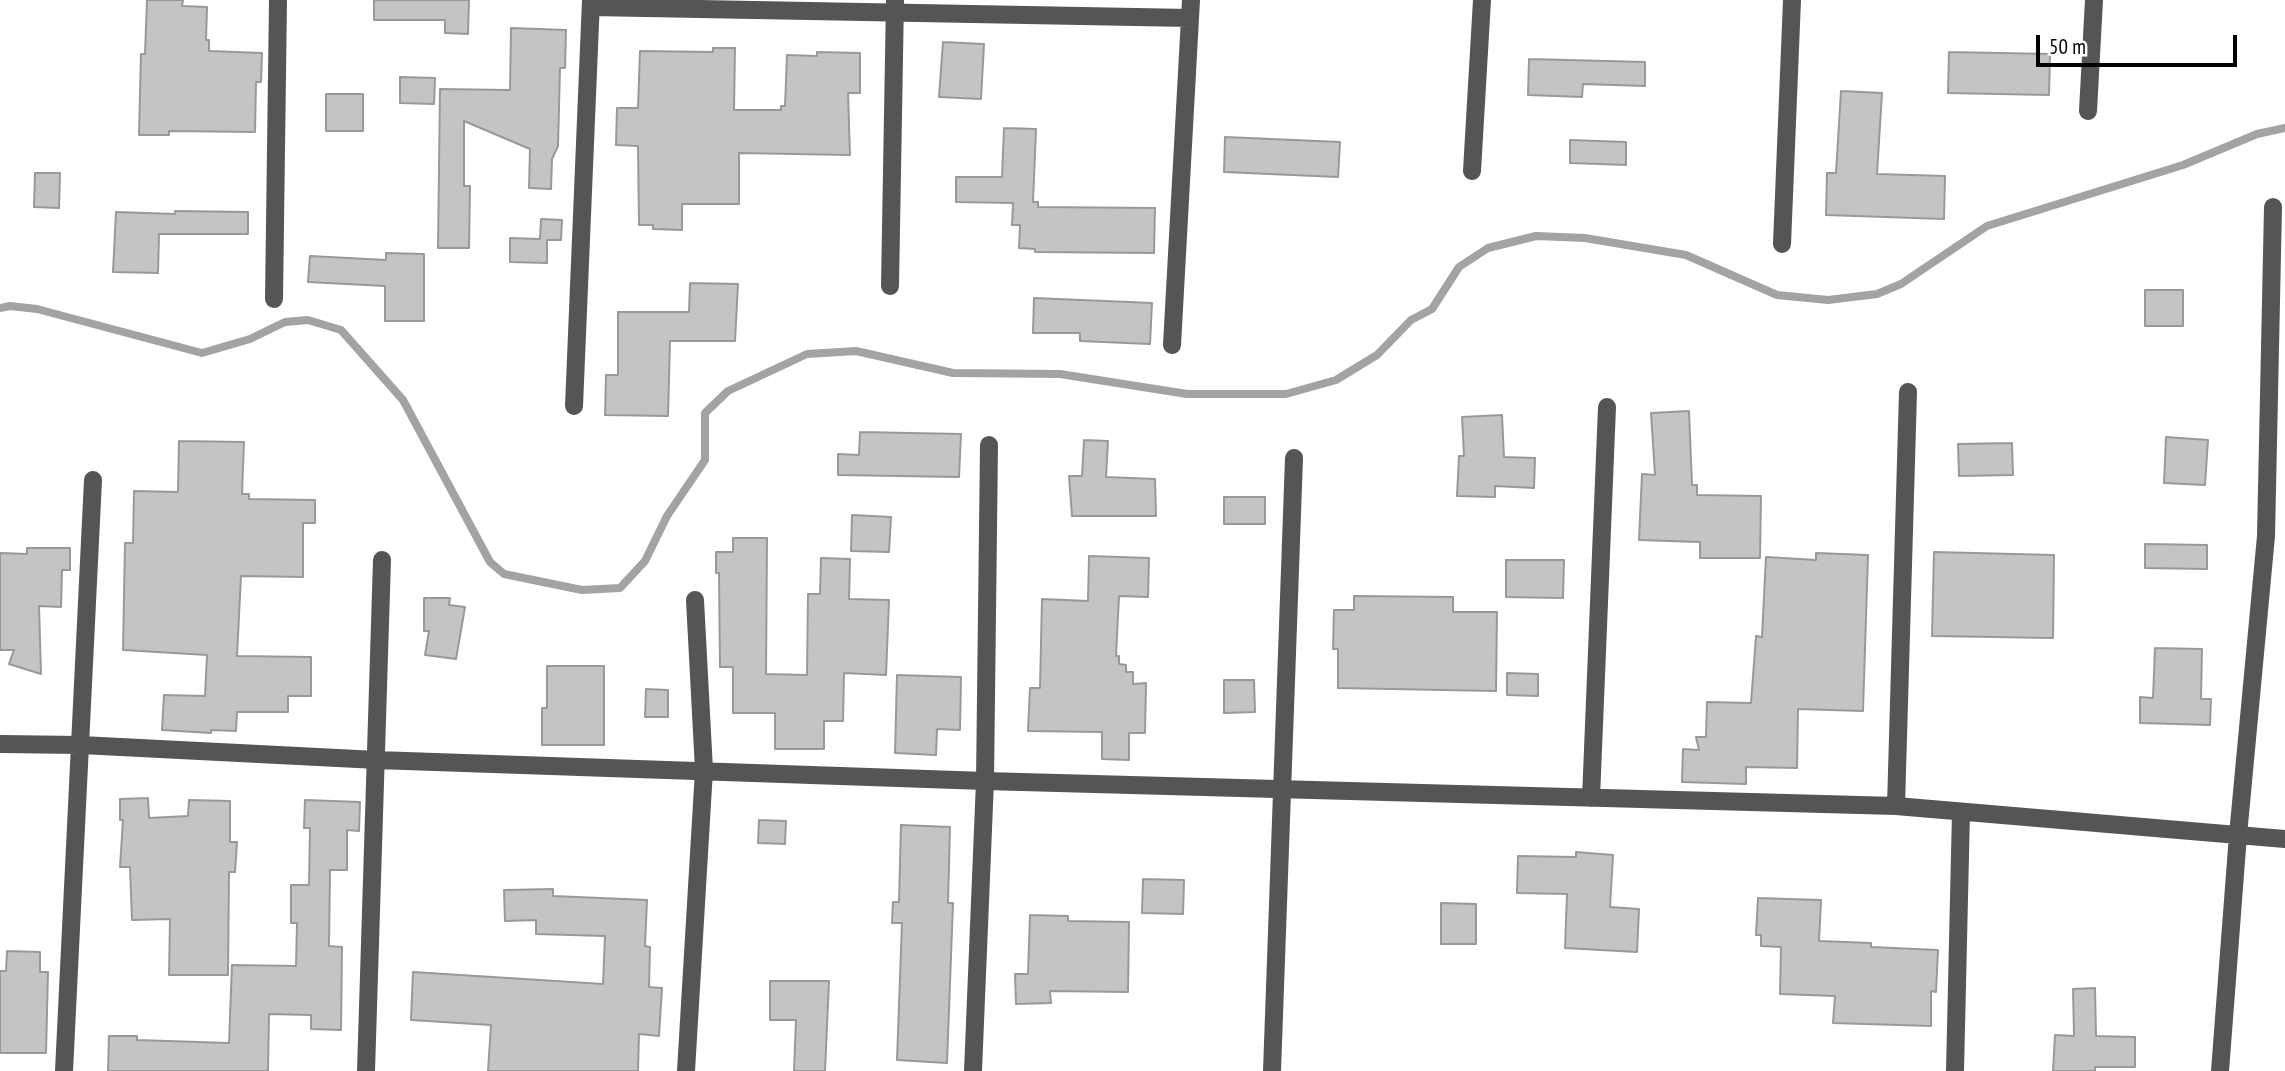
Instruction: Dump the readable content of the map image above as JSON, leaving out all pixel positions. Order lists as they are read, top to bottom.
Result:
{
  "scale_bar": "50 m"
}
